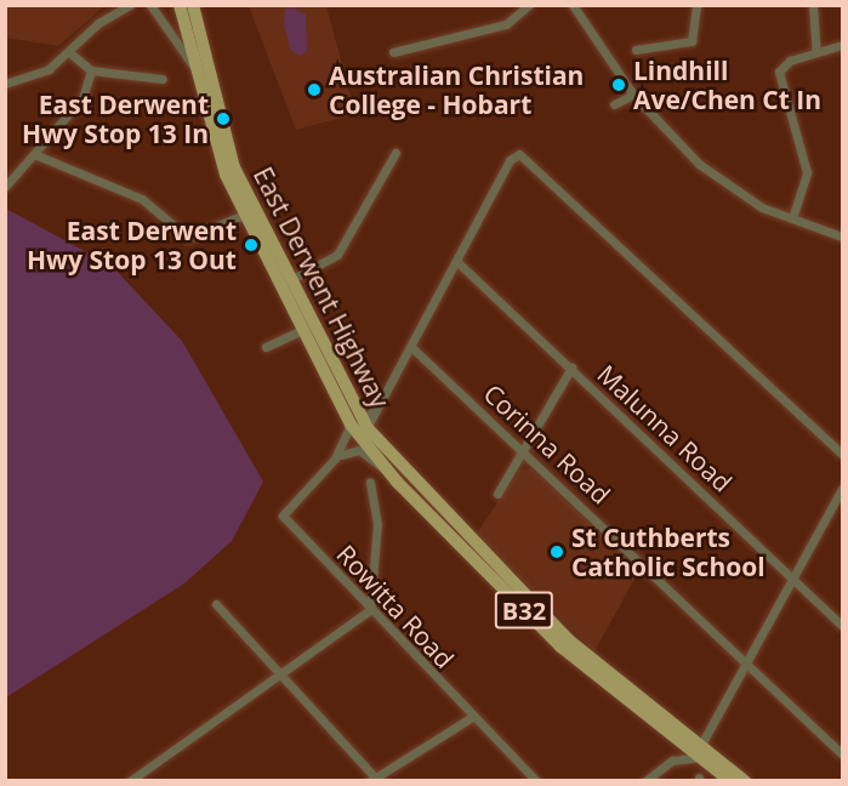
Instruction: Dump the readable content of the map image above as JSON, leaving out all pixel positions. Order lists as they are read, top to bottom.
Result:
{
  "streets": {
    "main road": ["East Derwent Highway", "B32"],
    "street": ["Malunna Road", "Corinna Road", "Rowitta Road"]
  },
  "crossings": [
    ["East Derwent Highway", "Rowitta Road"],
    ["Malunna Road", "Rowitta Road"],
    ["Corinna Road", "Rowitta Road"]
  ],
  "places": [
    "Lindhill Ave/Chen Ct In",
    "Australian Christian College - Hobart",
    "East Derwent Hwy Stop 13 In",
    "East Derwent Hwy Stop 13 Out",
    "St Cuthberts Catholic School"
  ]
}
